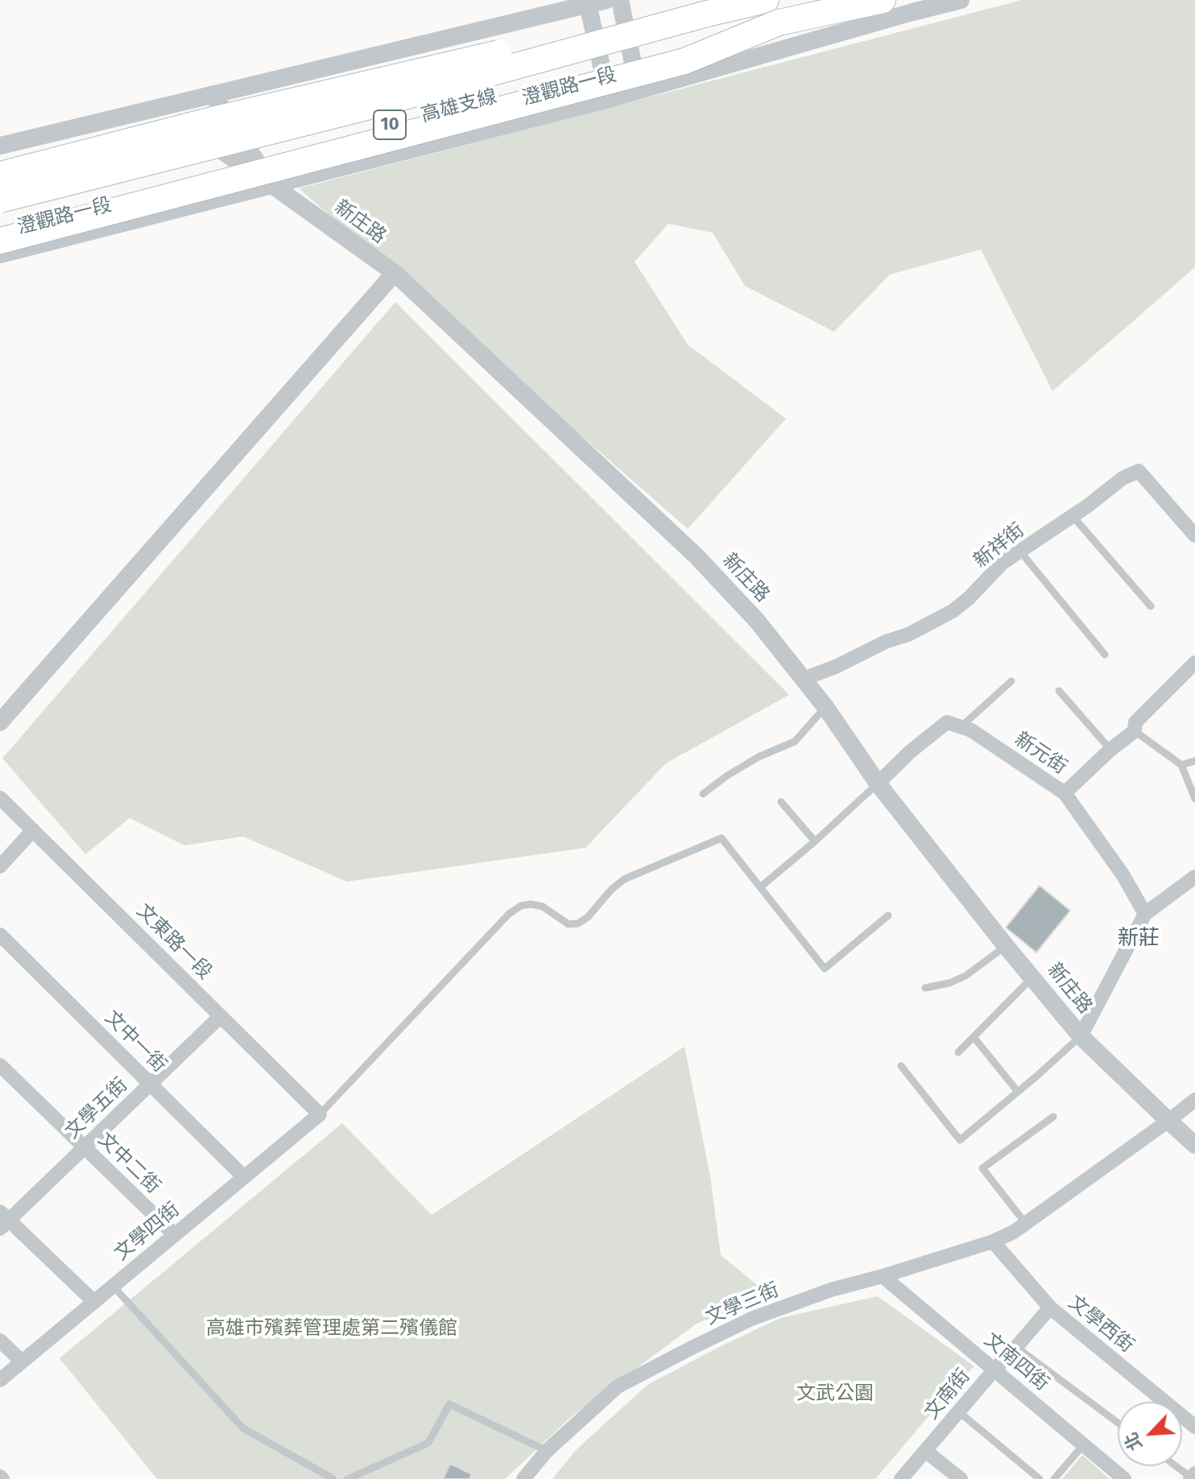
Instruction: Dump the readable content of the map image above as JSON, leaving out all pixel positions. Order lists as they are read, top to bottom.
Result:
{
  "streets": {
    "highway": ["高雄支線", "10"],
    "street": [
      "澄觀路一段",
      "新庄路",
      "新祥街",
      "新元街",
      "文東路一段",
      "文中一街",
      "文學五街",
      "文中二街",
      "文學四街",
      "文學三街",
      "文學西街",
      "文南四街",
      "文南街"
    ]
  },
  "crossings": [
    ["澄觀路一段", "新庄路"],
    ["新庄路", "新祥街"],
    ["新庄路", "文學三街"],
    ["文東路一段", "文學五街"],
    ["文東路一段", "文學四街"],
    ["文中一街", "文學五街"],
    ["文中一街", "文學四街"],
    ["文學五街", "文中二街"],
    ["文中二街", "文學四街"],
    ["文學三街", "文學西街"],
    ["文學三街", "文南四街"],
    ["文學西街", "文南街"],
    ["文南四街", "文南街"]
  ],
  "districts": ["新莊"],
  "parks": ["高雄市殯葬管理處第二殯儀館", "文武公園"],
  "north": "bottom left"
}
